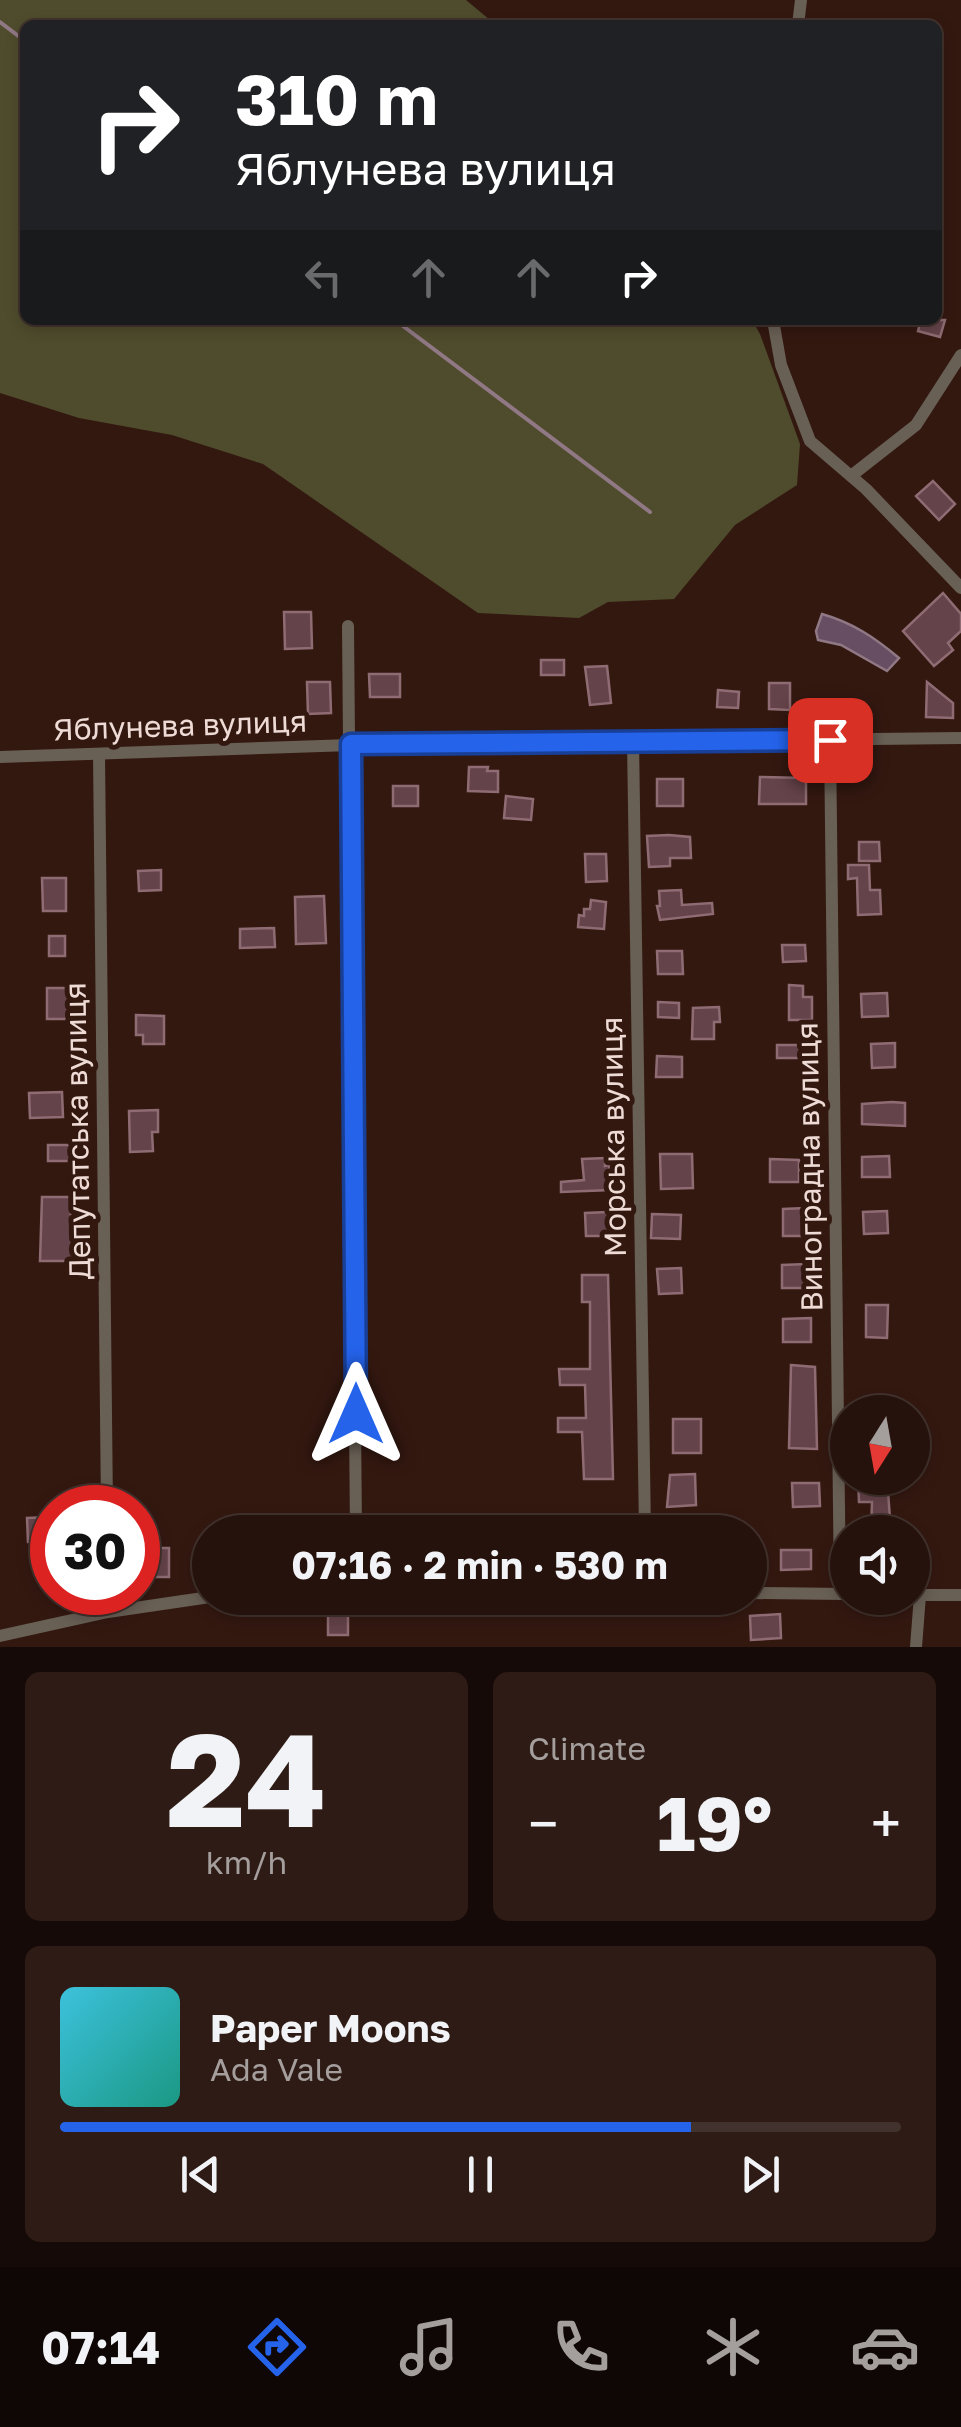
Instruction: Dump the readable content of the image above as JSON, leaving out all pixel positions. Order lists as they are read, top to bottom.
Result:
{
  "streets": {
    "street": [
      "Яблунева вулиця",
      "Депутатська вулиця",
      "Морська вулиця",
      "Виноградна вулиця"
    ]
  },
  "crossings": [
    ["Яблунева вулиця", "Депутатська вулиця"],
    ["Яблунева вулиця", "Морська вулиця"],
    ["Яблунева вулиця", "Виноградна вулиця"]
  ],
  "north": "bottom",
  "page": {
    "turn": ["310 m", "Яблунева вулиця"],
    "limit": "30",
    "trip": "07:16 · 2 min · 530 m",
    "tile": [
      ["24", "km/h"],
      "Climate"
    ],
    "heat": ["−", "19°", "+"],
    "song": ["Paper Moons", "Ada Vale"],
    "tabs": "07:14"
  }
}
